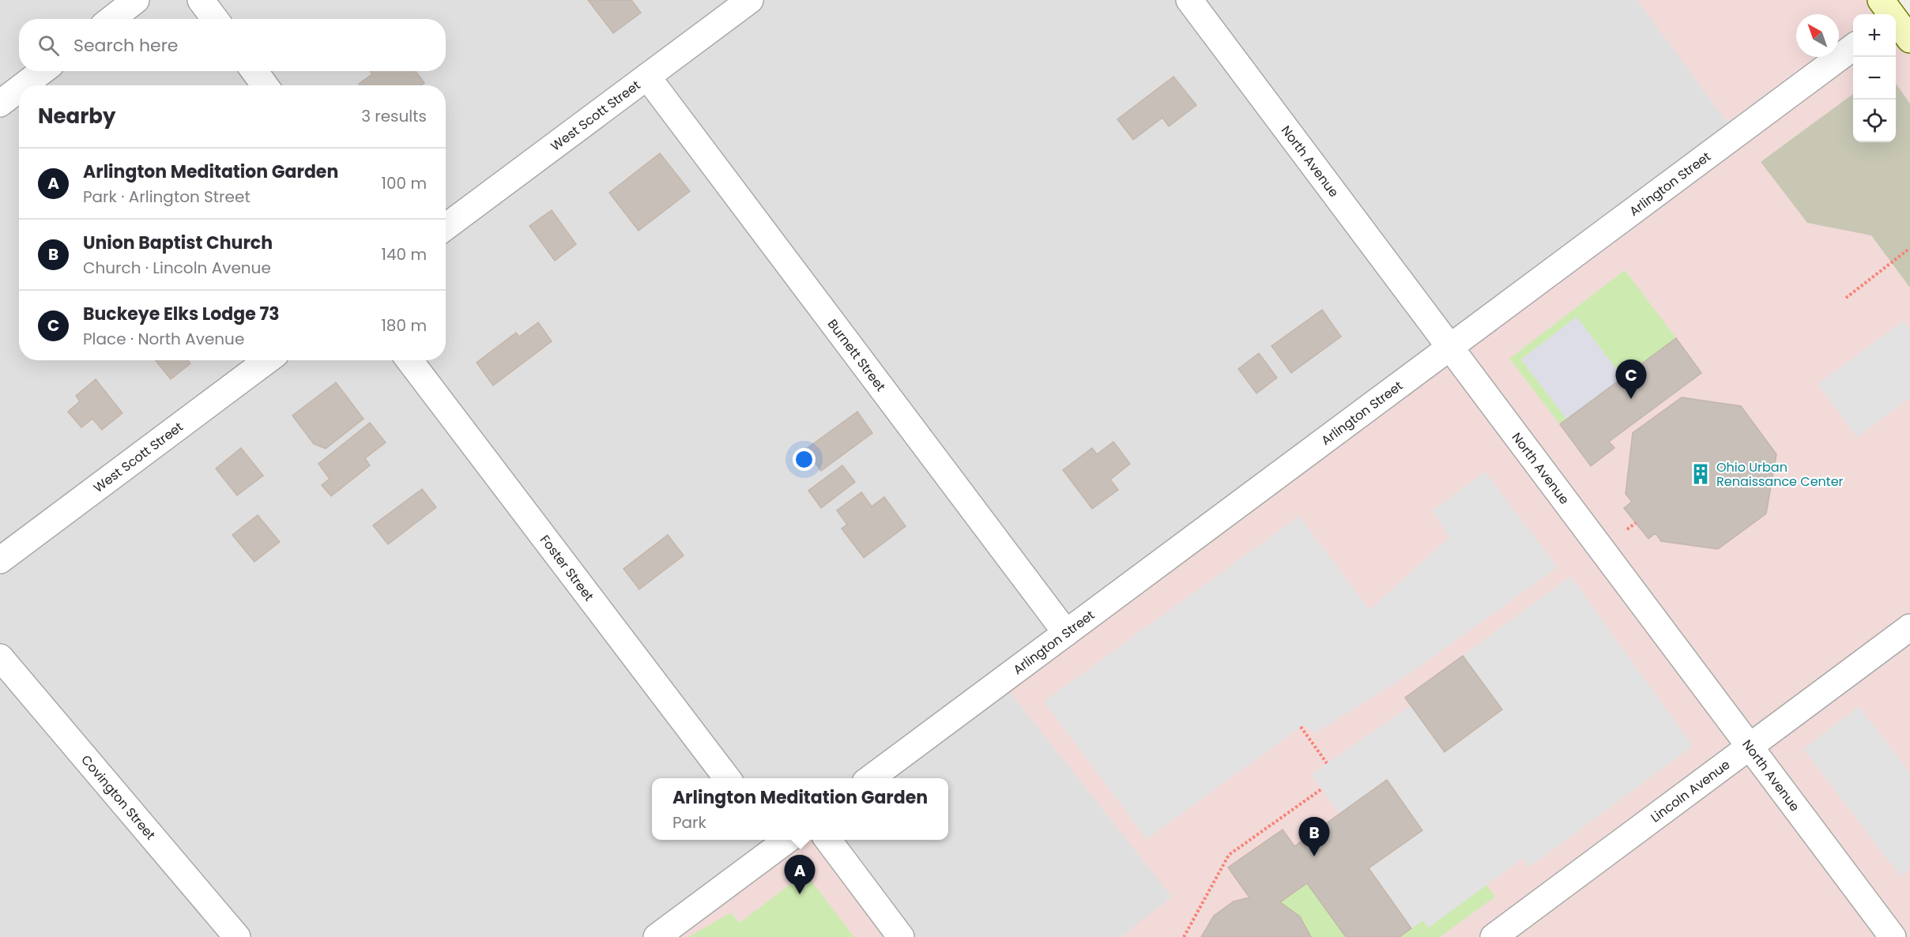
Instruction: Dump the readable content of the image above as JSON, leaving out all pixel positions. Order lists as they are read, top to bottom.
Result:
{
  "streets": {
    "street": [
      "West Scott Street",
      "North Avenue",
      "Arlington Street",
      "Burnett Street",
      "Foster Street",
      "Lincoln Avenue",
      "Covington Street"
    ]
  },
  "crossings": [
    ["West Scott Street", "Burnett Street"],
    ["North Avenue", "Arlington Street"],
    ["North Avenue", "Lincoln Avenue"],
    ["Arlington Street", "Burnett Street"]
  ],
  "places": {
    "building": ["Ohio Urban Renaissance Center"]
  },
  "north": "top left",
  "page": {
    "map_buttons": ["+", "−"],
    "search": "Search here",
    "heading": ["Nearby", "3 results"],
    "list": [
      {
        "mark": "A",
        "name": "Arlington Meditation Garden",
        "note": "Park · Arlington Street",
        "value": "100 m"
      },
      {
        "mark": "B",
        "name": "Union Baptist Church",
        "note": "Church · Lincoln Avenue",
        "value": "140 m"
      },
      {
        "mark": "C",
        "name": "Buckeye Elks Lodge 73",
        "note": "Place · North Avenue",
        "value": "180 m"
      }
    ],
    "pins": ["C", "B", "A"],
    "popup": ["Arlington Meditation Garden", "Park"]
  }
}
